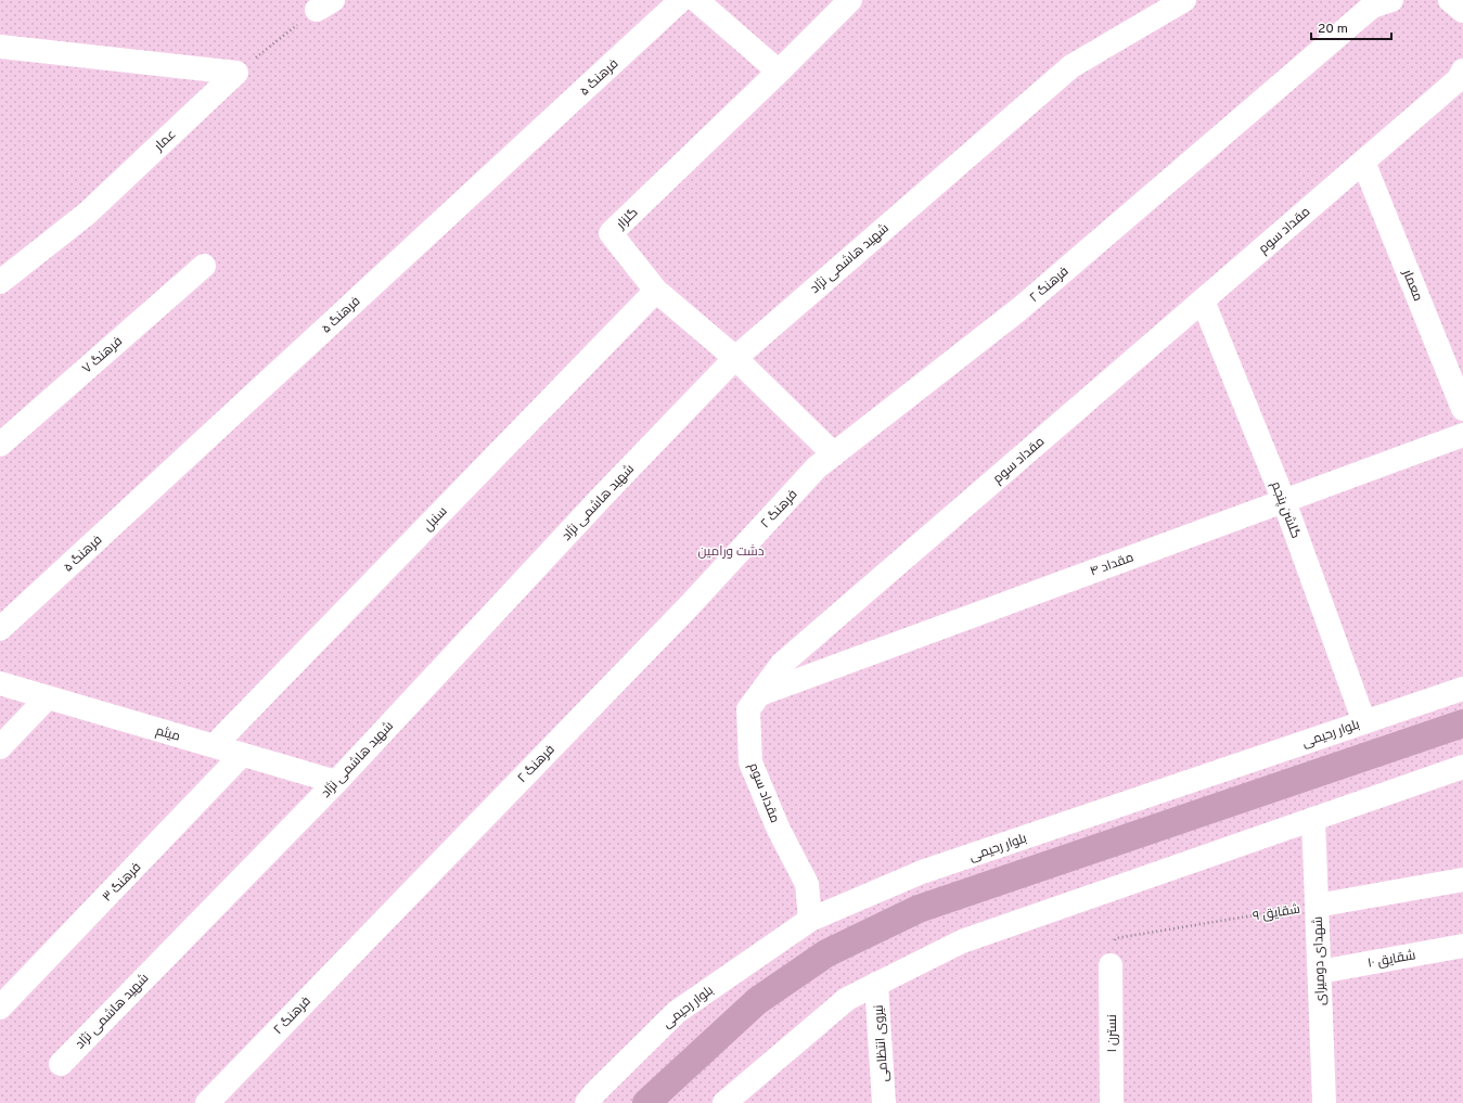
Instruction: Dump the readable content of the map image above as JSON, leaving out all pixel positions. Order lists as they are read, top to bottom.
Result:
{
  "streets": {
    "street": [
      "فرهنگ ۵",
      "عمار",
      "گلزار",
      "مقداد سوم",
      "شهید هاشمی نژاد",
      "فرهنگ ۲",
      "معمار",
      "فرهنگ ۷",
      "گلشن پنجم",
      "سنبل",
      "مقداد ۴",
      "میثم",
      "بلوار رحیمی",
      "فرهنگ ۳",
      "شقایق ۹",
      "شقایق ۱۰",
      "شهدای دومیرای",
      "نسترن ۱",
      "نیروی انتظامی"
    ]
  },
  "crossings": [
    ["گلزار", "شهید هاشمی نژاد"],
    ["گلزار", "فرهنگ ۲"],
    ["گلزار", "سنبل"],
    ["مقداد سوم", "معمار"],
    ["مقداد سوم", "گلشن پنجم"],
    ["مقداد سوم", "مقداد ۴"],
    ["مقداد سوم", "بلوار رحیمی"],
    ["شهید هاشمی نژاد", "میثم"],
    ["گلشن پنجم", "مقداد ۴"],
    ["گلشن پنجم", "بلوار رحیمی"],
    ["سنبل", "میثم"],
    ["میثم", "فرهنگ ۳"],
    ["شقایق ۹", "شهدای دومیرای"],
    ["شقایق ۹", "نسترن ۱"],
    ["شقایق ۱۰", "شهدای دومیرای"]
  ],
  "parks": ["دشت ورامین"],
  "scale_bar": "20 m"
}
